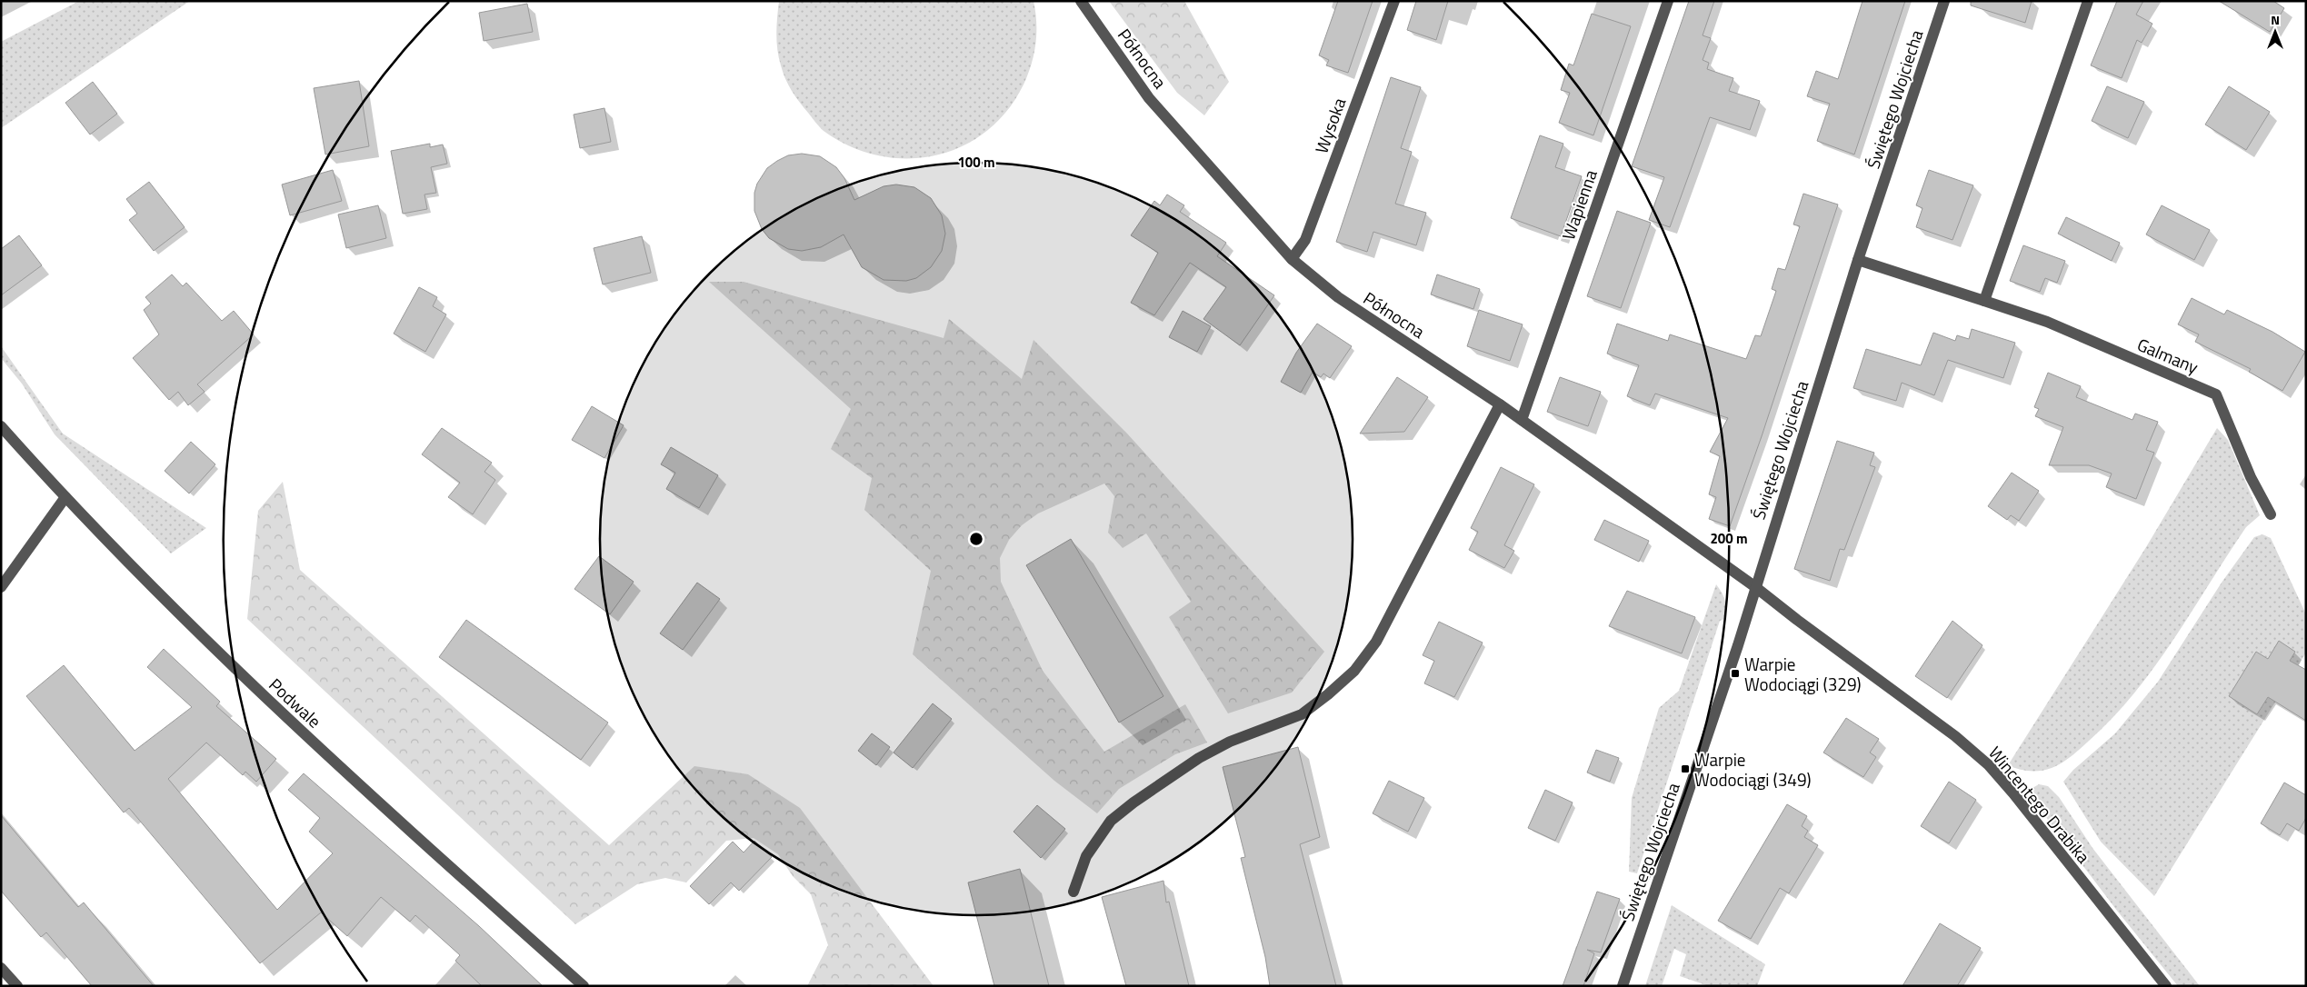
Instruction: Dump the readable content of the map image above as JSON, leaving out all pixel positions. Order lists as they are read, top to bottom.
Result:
{
  "streets": {
    "street": [
      "Północna",
      "Świętego Wojciecha",
      "Wysoka",
      "Wapienna",
      "Galmany",
      "Podwale",
      "Wincentego Drabika"
    ]
  },
  "crossings": [
    ["Północna", "Świętego Wojciecha"],
    ["Północna", "Wysoka"],
    ["Północna", "Wapienna"],
    ["Północna", "Wincentego Drabika"],
    ["Świętego Wojciecha", "Galmany"],
    ["Świętego Wojciecha", "Wincentego Drabika"]
  ],
  "places": {
    "transit": ["Warpie Wodociągi (329)", "Warpie Wodociągi (349)"]
  },
  "north": "top",
  "rings": ["100 m", "200 m"]
}
